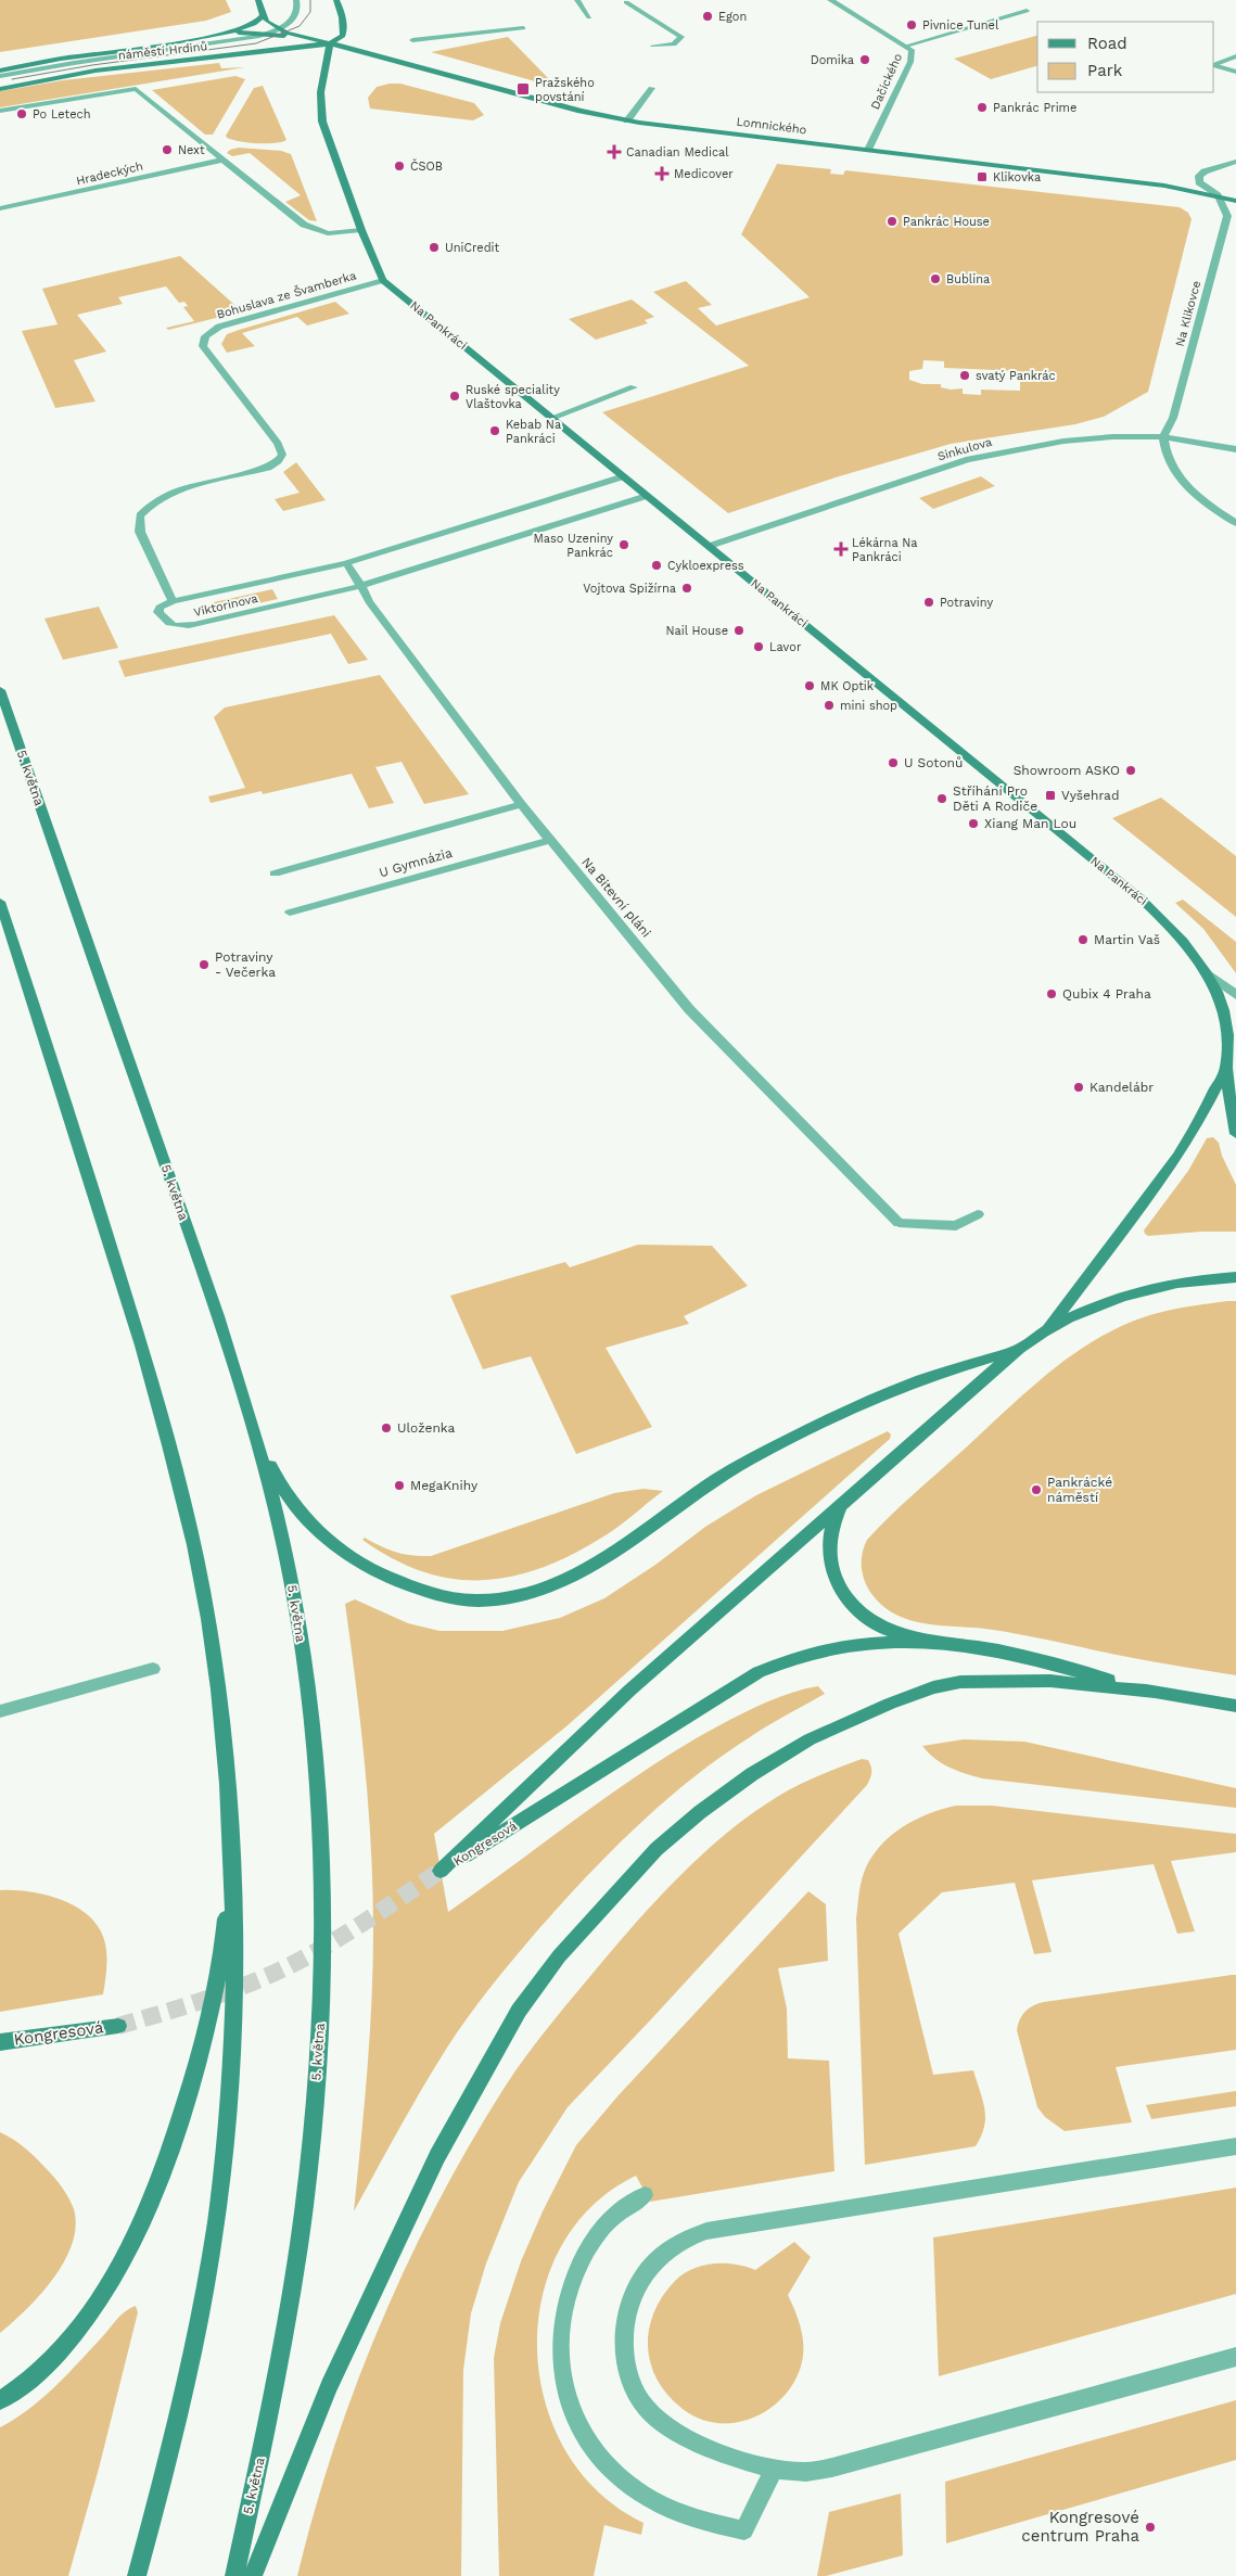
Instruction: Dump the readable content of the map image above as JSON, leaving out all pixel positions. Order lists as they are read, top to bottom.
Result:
{
  "streets": {
    "street": [
      "náměstí Hrdinů",
      "Dačického",
      "Lomnického",
      "Hradeckých",
      "Bohuslava ze Švamberka",
      "Na Klikovce",
      "Na Pankráci",
      "Sinkulova",
      "Viktorinova",
      "5. května",
      "U Gymnázia",
      "Na Bitevní pláni",
      "Kongresová"
    ]
  },
  "crossings": [
    ["náměstí Hrdinů", "Lomnického"],
    ["náměstí Hrdinů", "Na Pankráci"],
    ["Dačického", "Lomnického"],
    ["Lomnického", "Na Klikovce"],
    ["Lomnického", "Na Pankráci"],
    ["Bohuslava ze Švamberka", "Na Pankráci"],
    ["Bohuslava ze Švamberka", "Viktorinova"],
    ["Na Klikovce", "Sinkulova"],
    ["Na Pankráci", "Sinkulova"],
    ["Na Pankráci", "Viktorinova"],
    ["Viktorinova", "Na Bitevní pláni"],
    ["U Gymnázia", "Na Bitevní pláni"]
  ],
  "places": {
    "other": [
      "Egon",
      "Pivnice Tunel",
      "Domika",
      "Pankrác Prime",
      "Po Letech",
      "Next",
      "ČSOB",
      "Pankrác House",
      "UniCredit",
      "Bublina",
      "svatý Pankrác",
      "Ruské speciality Vlaštovka",
      "Kebab Na Pankráci",
      "Maso Uzeniny Pankrác",
      "Cykloexpress",
      "Vojtova Spižírna",
      "Potraviny",
      "Nail House",
      "Lavor",
      "MK Optik",
      "mini shop",
      "U Sotonů",
      "Showroom ASKO",
      "Stříhání Pro Děti A Rodiče",
      "Xiang Man Lou",
      "Martin Vaš",
      "Potraviny - Večerka",
      "Qubix 4 Praha",
      "Kandelábr",
      "Uloženka",
      "MegaKnihy",
      "Pankrácké náměstí",
      "Kongresové centrum Praha"
    ],
    "transit": ["Pražského povstání", "Klikovka", "Vyšehrad"],
    "health": ["Canadian Medical", "Medicover", "Lékárna Na Pankráci"]
  },
  "legend": ["Road", "Park"]
}
